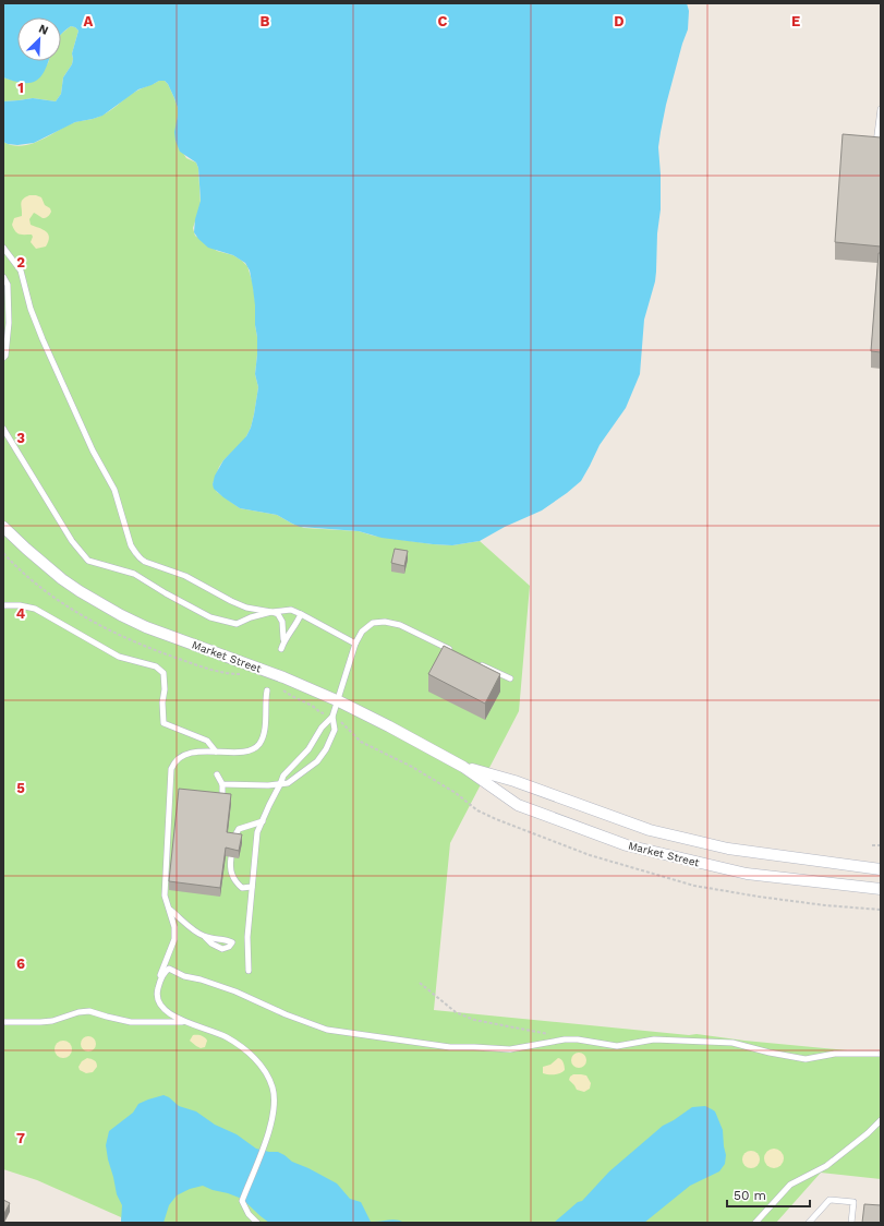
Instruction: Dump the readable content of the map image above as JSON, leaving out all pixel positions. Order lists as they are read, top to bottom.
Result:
{
  "streets": {
    "street": ["Market Street"]
  },
  "scale_bar": "50 m",
  "north": "top right",
  "grid": {
    "columns": [
      "A",
      "B",
      "C",
      "D",
      "E"
    ],
    "rows": [
      "1",
      "2",
      "3",
      "4",
      "5",
      "6",
      "7"
    ]
  }
}
